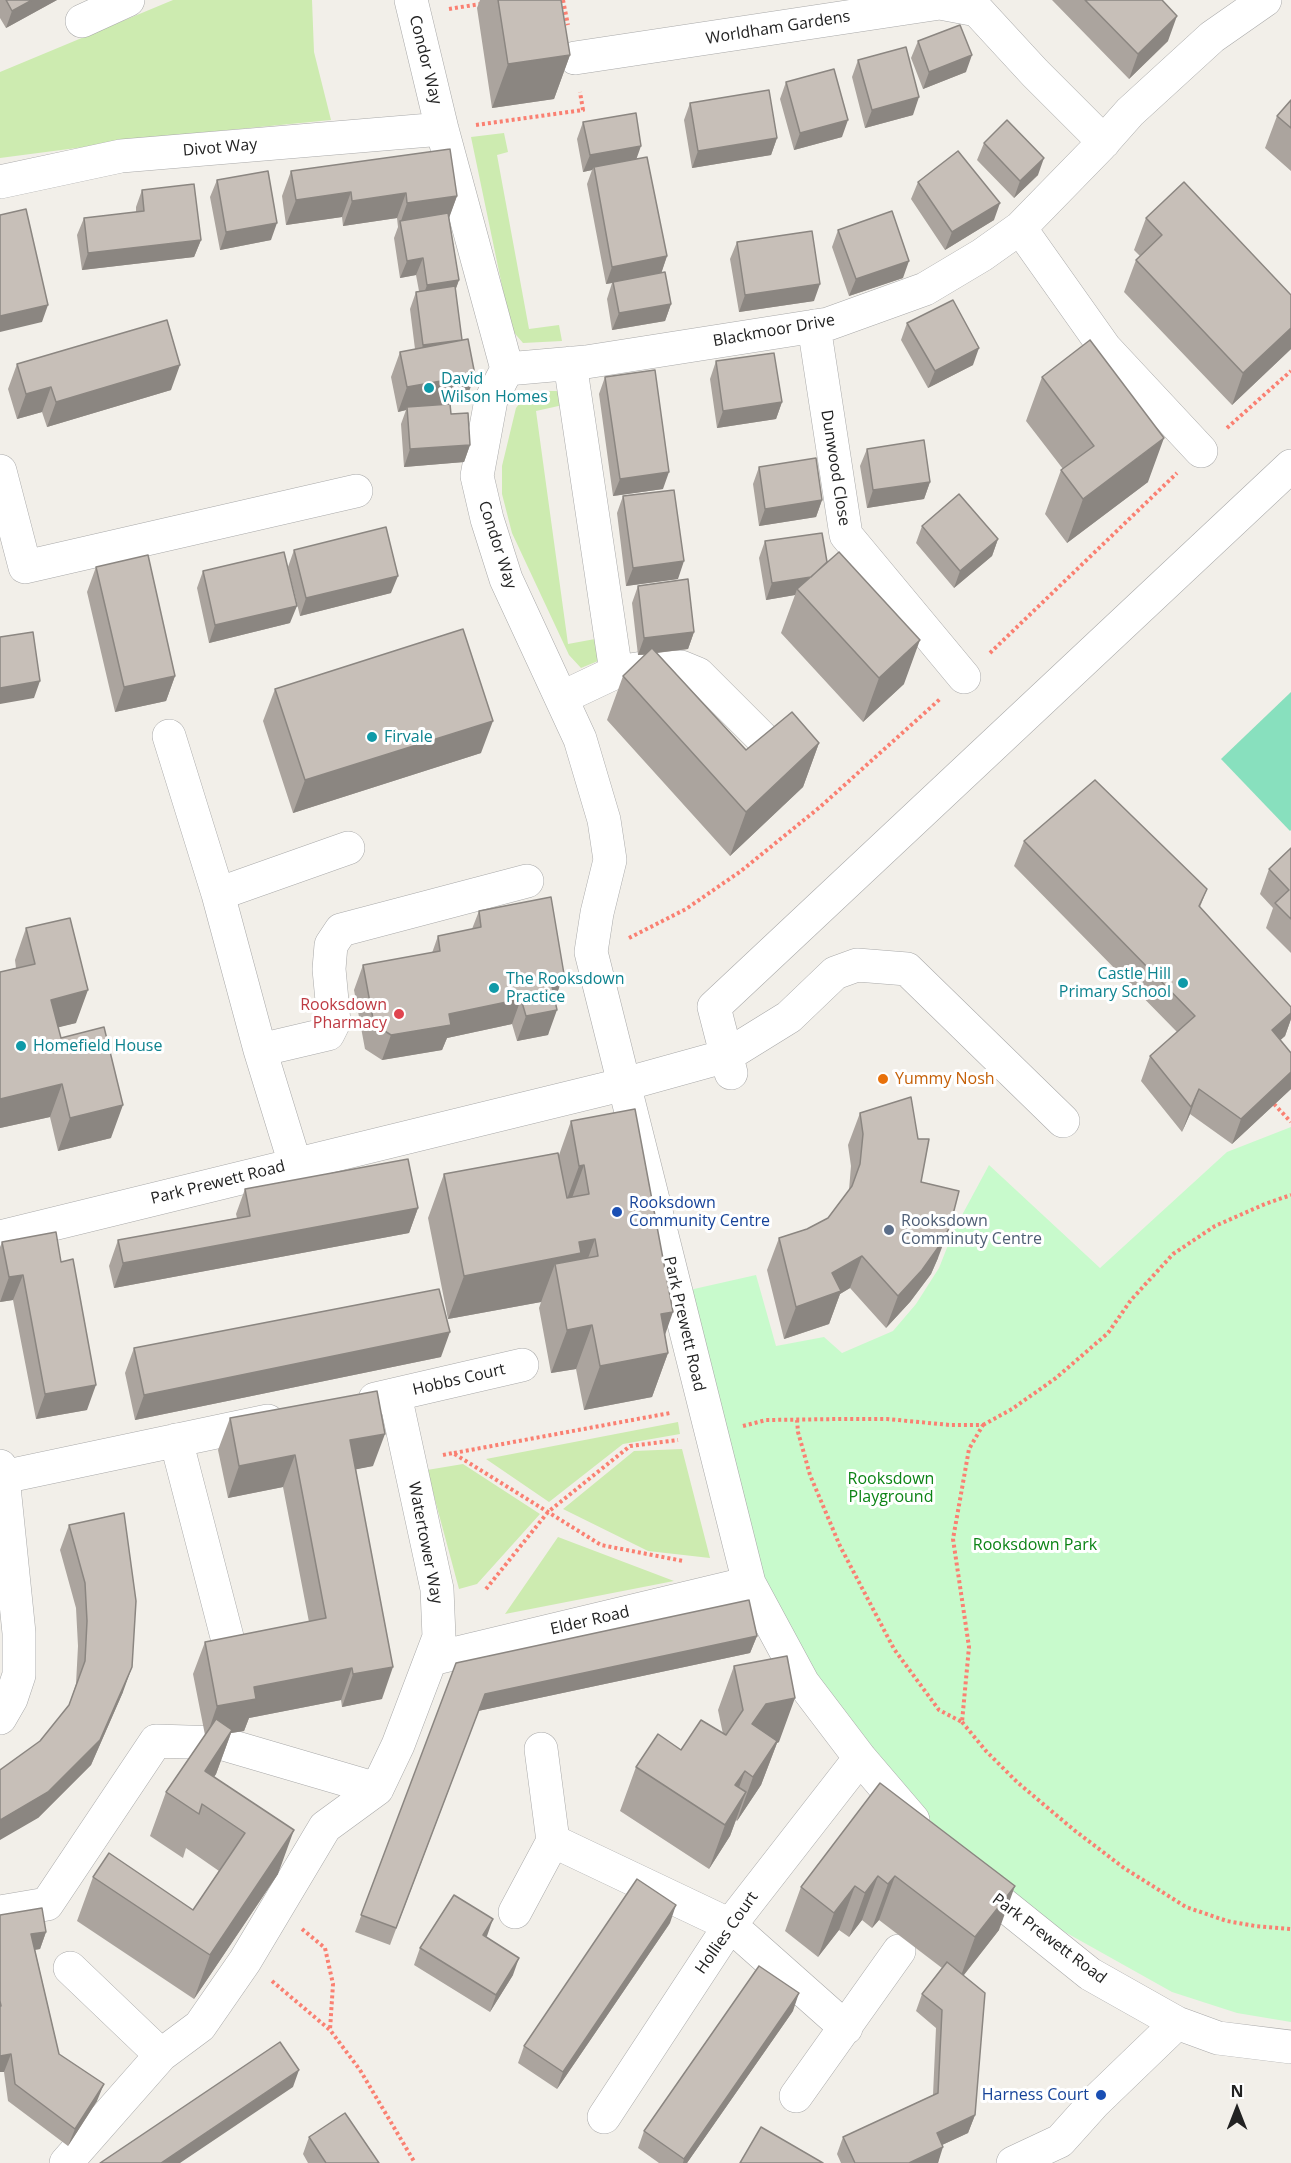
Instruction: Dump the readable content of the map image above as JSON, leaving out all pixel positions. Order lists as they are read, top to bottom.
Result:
{
  "streets": {
    "street": [
      "Worldham Gardens",
      "Condor Way",
      "Divot Way",
      "Blackmoor Drive",
      "Dunwood Close",
      "Park Prewett Road",
      "Hobbs Court",
      "Watertower Way",
      "Elder Road",
      "Hollies Court"
    ]
  },
  "crossings": [
    ["Worldham Gardens", "Blackmoor Drive"],
    ["Condor Way", "Divot Way"],
    ["Condor Way", "Blackmoor Drive"],
    ["Condor Way", "Park Prewett Road"],
    ["Blackmoor Drive", "Dunwood Close"],
    ["Park Prewett Road", "Elder Road"],
    ["Park Prewett Road", "Hollies Court"],
    ["Hobbs Court", "Watertower Way"],
    ["Watertower Way", "Elder Road"]
  ],
  "parks": ["Rooksdown Playground", "Rooksdown Park"],
  "places": [
    "David Wilson Homes",
    "Firvale",
    "Castle Hill Primary School",
    "The Rooksdown Practice",
    "Rooksdown Pharmacy",
    "Homefield House",
    "Yummy Nosh",
    "Rooksdown Community Centre",
    "Rooksdown Comminuty Centre",
    "Harness Court"
  ],
  "north": "top"
}
